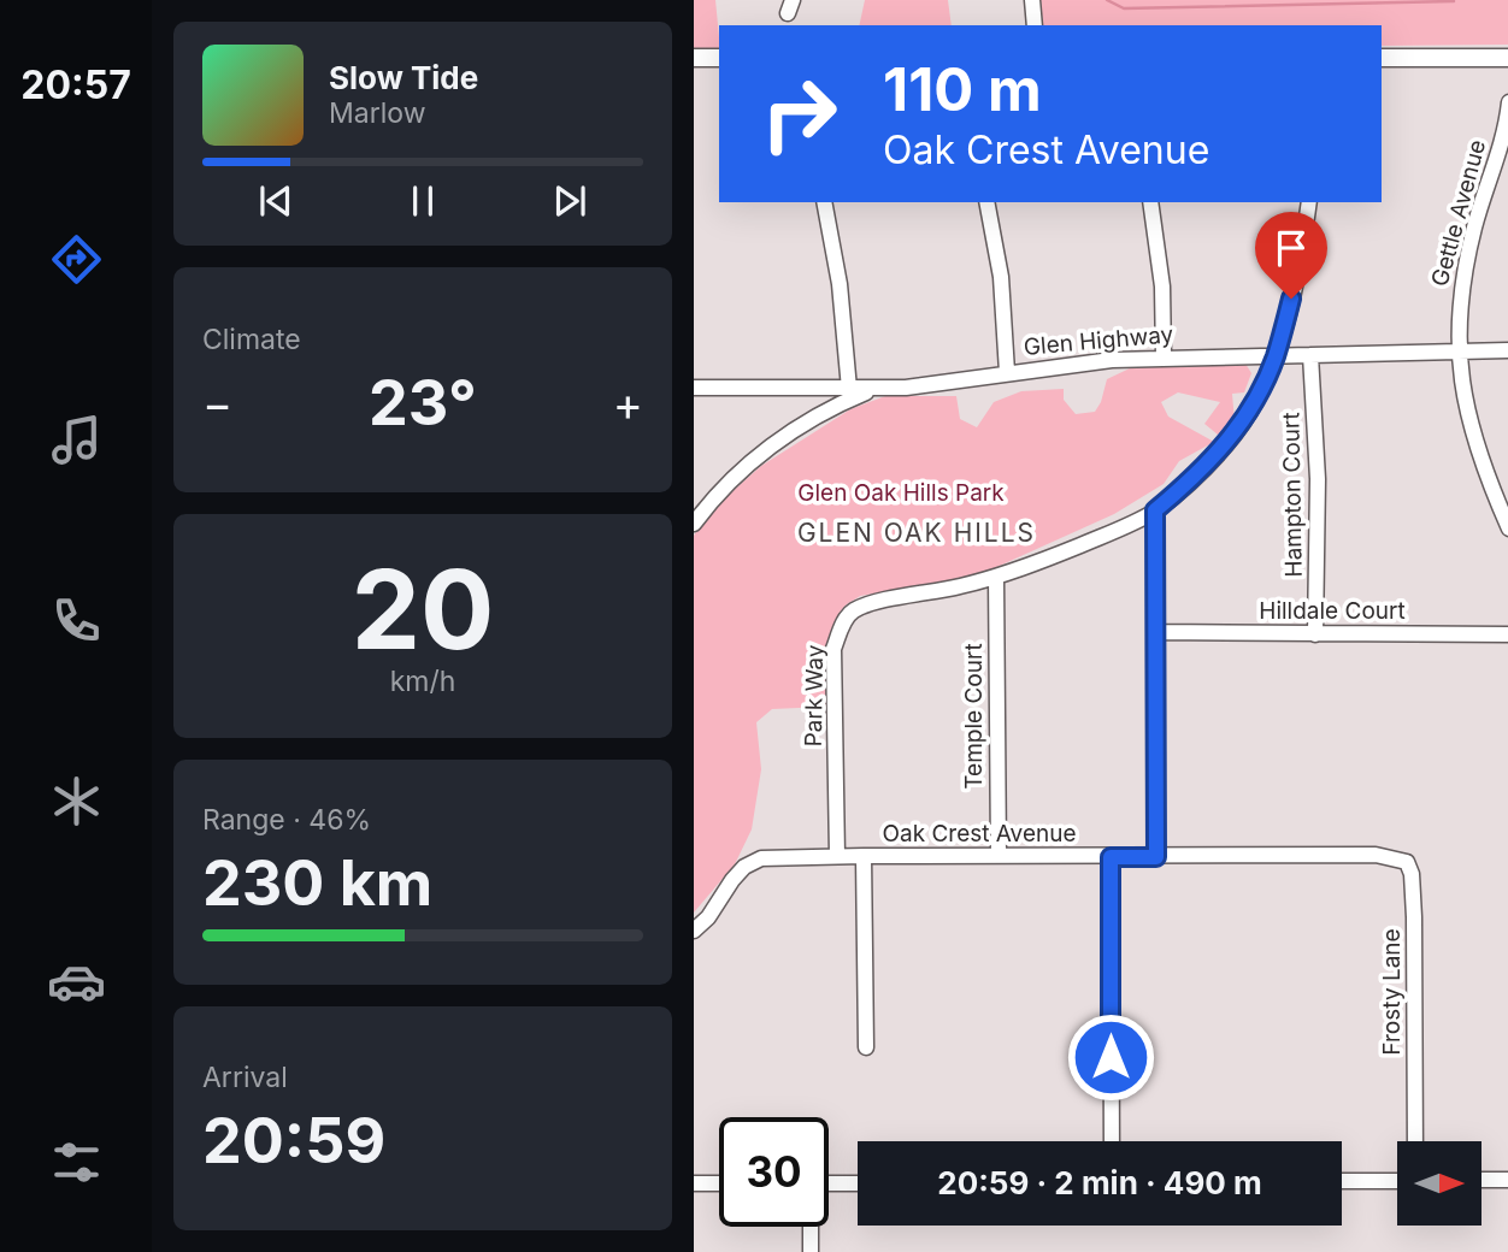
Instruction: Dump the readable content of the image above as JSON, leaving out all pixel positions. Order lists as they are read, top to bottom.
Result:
{
  "streets": {
    "street": [
      "Gettle Avenue",
      "Glen Highway",
      "Hampton Court",
      "Hilldale Court",
      "Park Way",
      "Temple Court",
      "Oak Crest Avenue",
      "Frosty Lane"
    ]
  },
  "crossings": [
    ["Gettle Avenue", "Glen Highway"],
    ["Glen Highway", "Hampton Court"],
    ["Glen Highway", "Park Way"],
    ["Hampton Court", "Hilldale Court"],
    ["Park Way", "Temple Court"],
    ["Park Way", "Oak Crest Avenue"],
    ["Temple Court", "Oak Crest Avenue"],
    ["Oak Crest Avenue", "Frosty Lane"]
  ],
  "districts": ["GLEN OAK HILLS"],
  "parks": ["Glen Oak Hills Park"],
  "north": "right",
  "page": {
    "tabs": "20:57",
    "turn": ["110 m", "Oak Crest Avenue"],
    "song": ["Slow Tide", "Marlow"],
    "tile": [
      "Climate",
      ["20", "km/h"],
      ["Range · 46%", "230 km"],
      ["Arrival", "20:59"]
    ],
    "heat": ["−", "23°", "+"],
    "limit": "30",
    "trip": "20:59 · 2 min · 490 m"
  }
}
